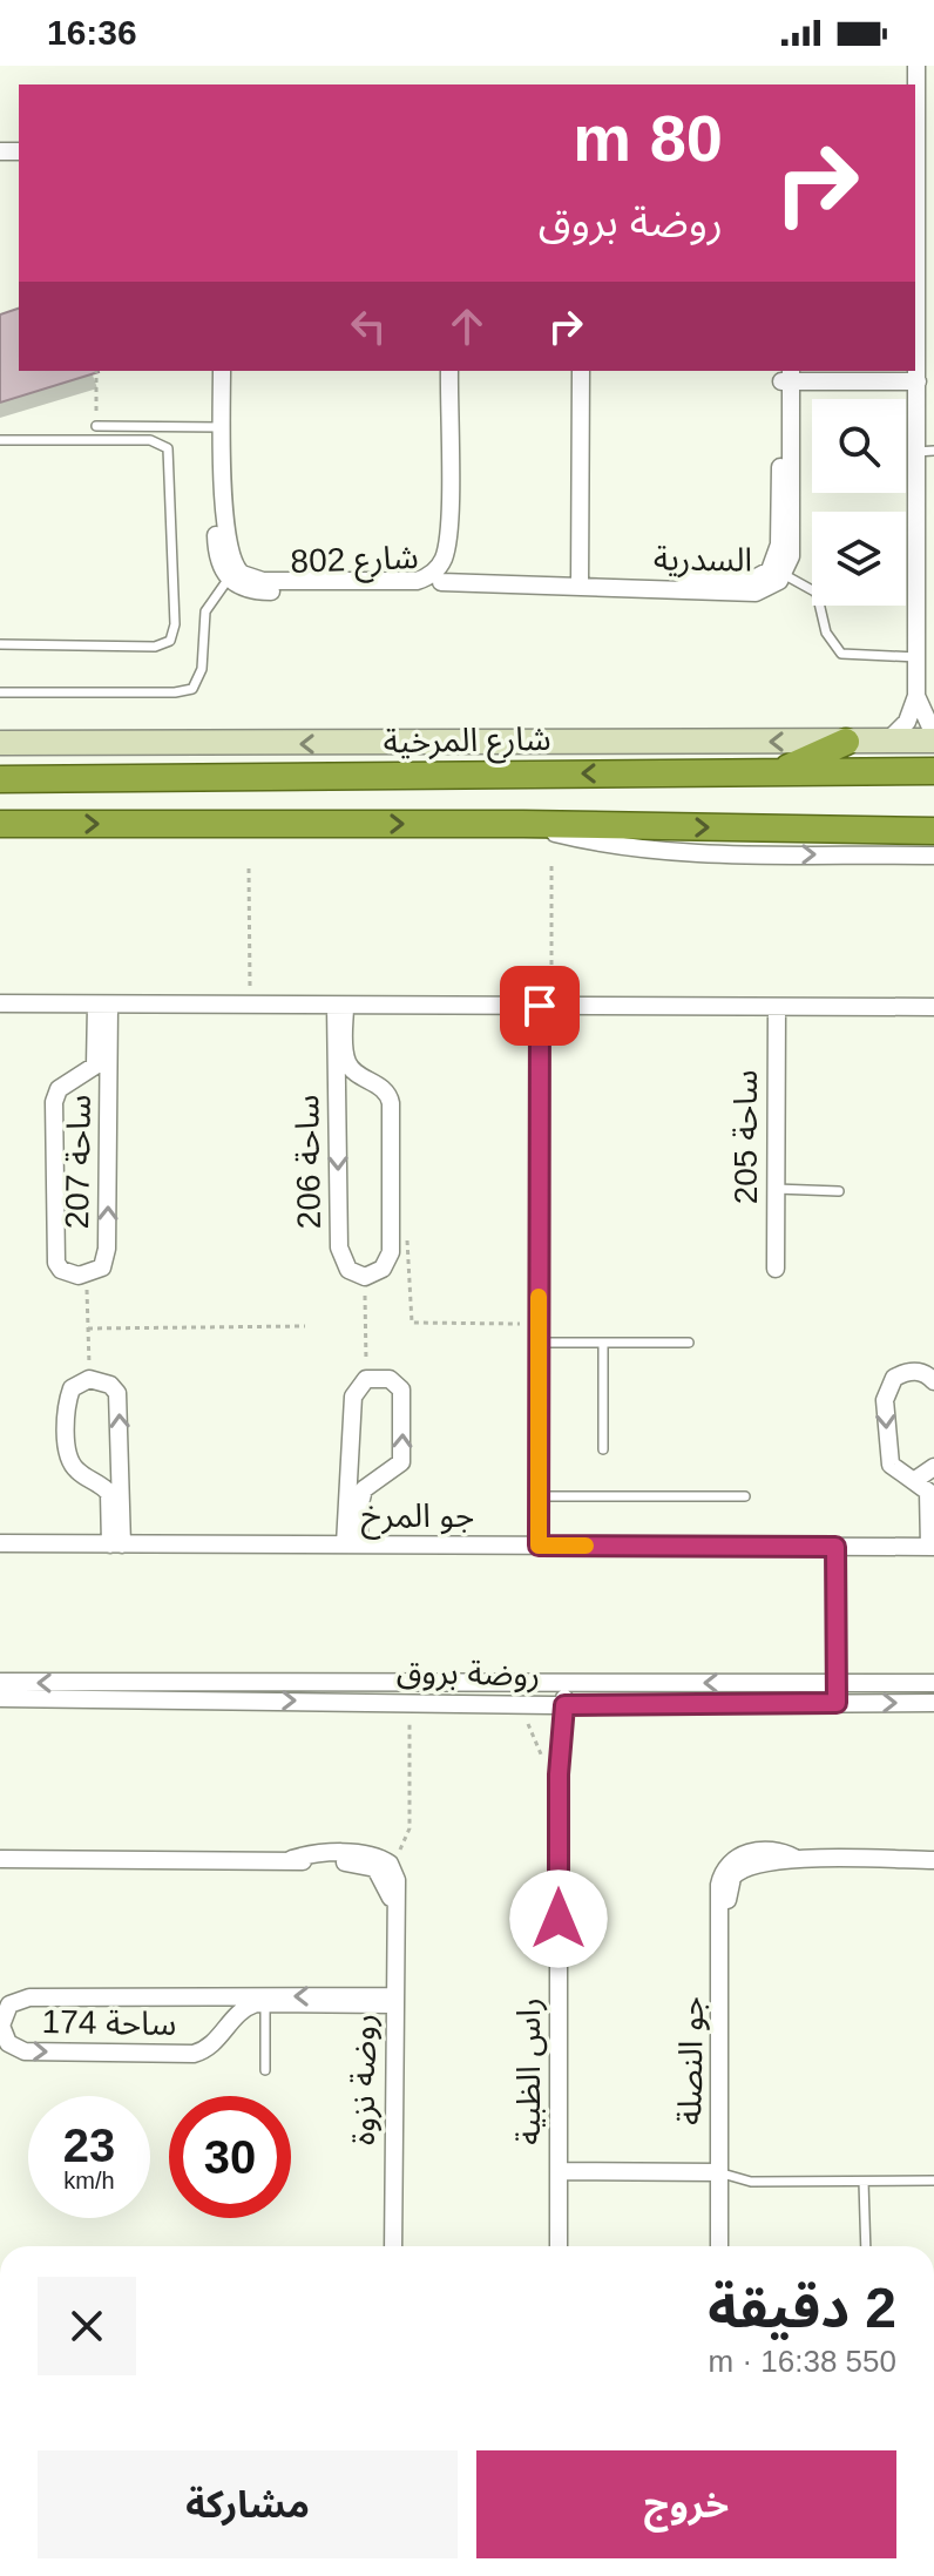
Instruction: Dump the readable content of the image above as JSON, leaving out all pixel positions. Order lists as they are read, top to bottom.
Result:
{
  "streets": {
    "highway": ["شارع المرخية"],
    "street": [
      "شارع 802",
      "السدرية",
      "ساحة 205",
      "ساحة 207",
      "ساحة 206",
      "جو المرخ",
      "روضة بروق",
      "ساحة 174",
      "جو النصلة",
      "راس الظبية",
      "روضة نزوة"
    ]
  },
  "crossings": [
    ["روضة بروق", "راس الظبية"],
    ["ساحة 174", "روضة نزوة"],
    ["جو النصلة", "راس الظبية"]
  ],
  "one_way": ["شارع المرخية"],
  "page": {
    "status": "16:36",
    "turn": ["80 m", "روضة بروق"],
    "speed": "23 km/h",
    "limit": "30",
    "heading": ["2 دقيقة", "550 m · 16:38"],
    "buttons": ["خروج", "مشاركة"]
  }
}
